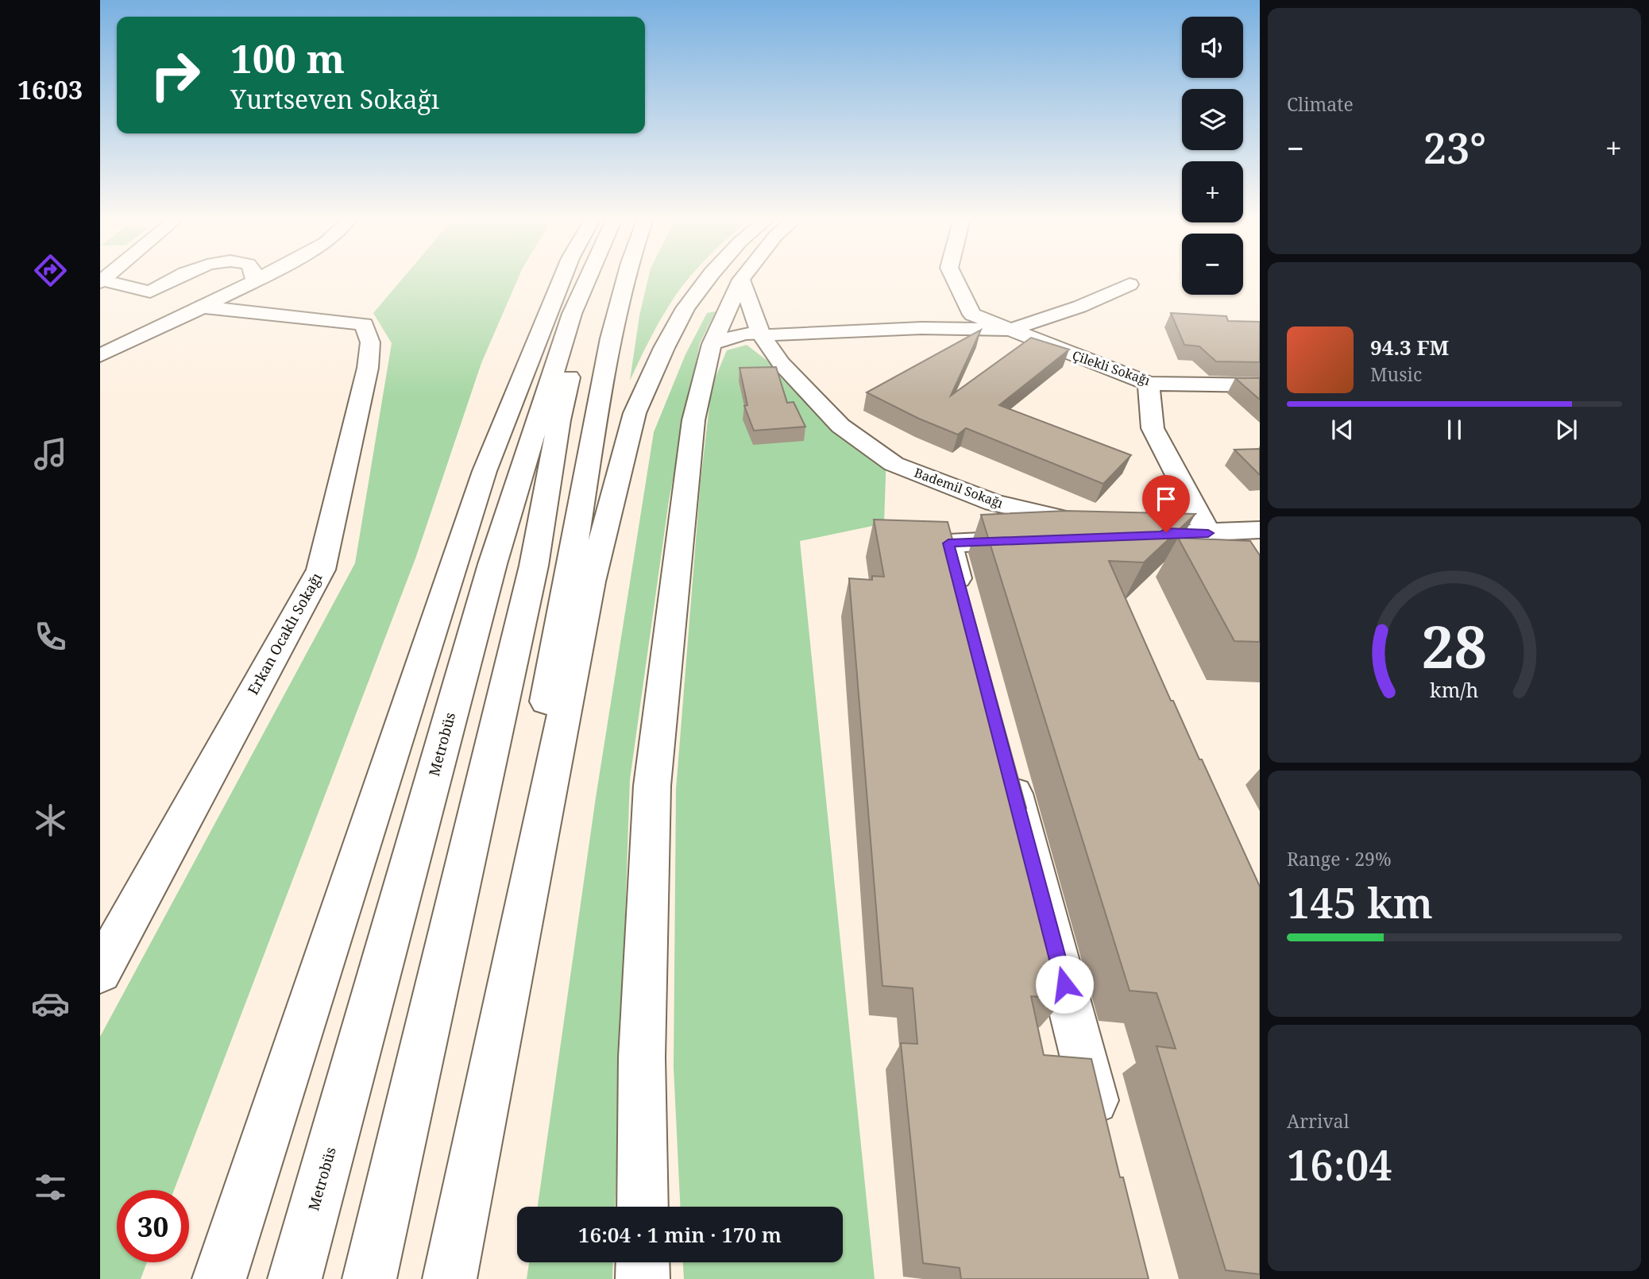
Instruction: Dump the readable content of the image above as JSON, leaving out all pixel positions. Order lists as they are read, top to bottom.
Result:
{
  "streets": {
    "main road": [
      "Çilekli Sokağı",
      "Bademil Sokağı",
      "Erkan Ocaklı Sokağı",
      "Metrobüs"
    ]
  },
  "page": {
    "tabs": "16:03",
    "tile": [
      "Climate",
      ["Range · 29%", "145 km"],
      ["Arrival", "16:04"]
    ],
    "map_buttons": ["+", "−"],
    "turn": ["100 m", "Yurtseven Sokağı"],
    "heat": ["−", "23°", "+"],
    "song": ["94.3 FM", "Music"],
    "limit": "30",
    "trip": "16:04 · 1 min · 170 m",
    "gauge": ["28", "km/h"]
  }
}
